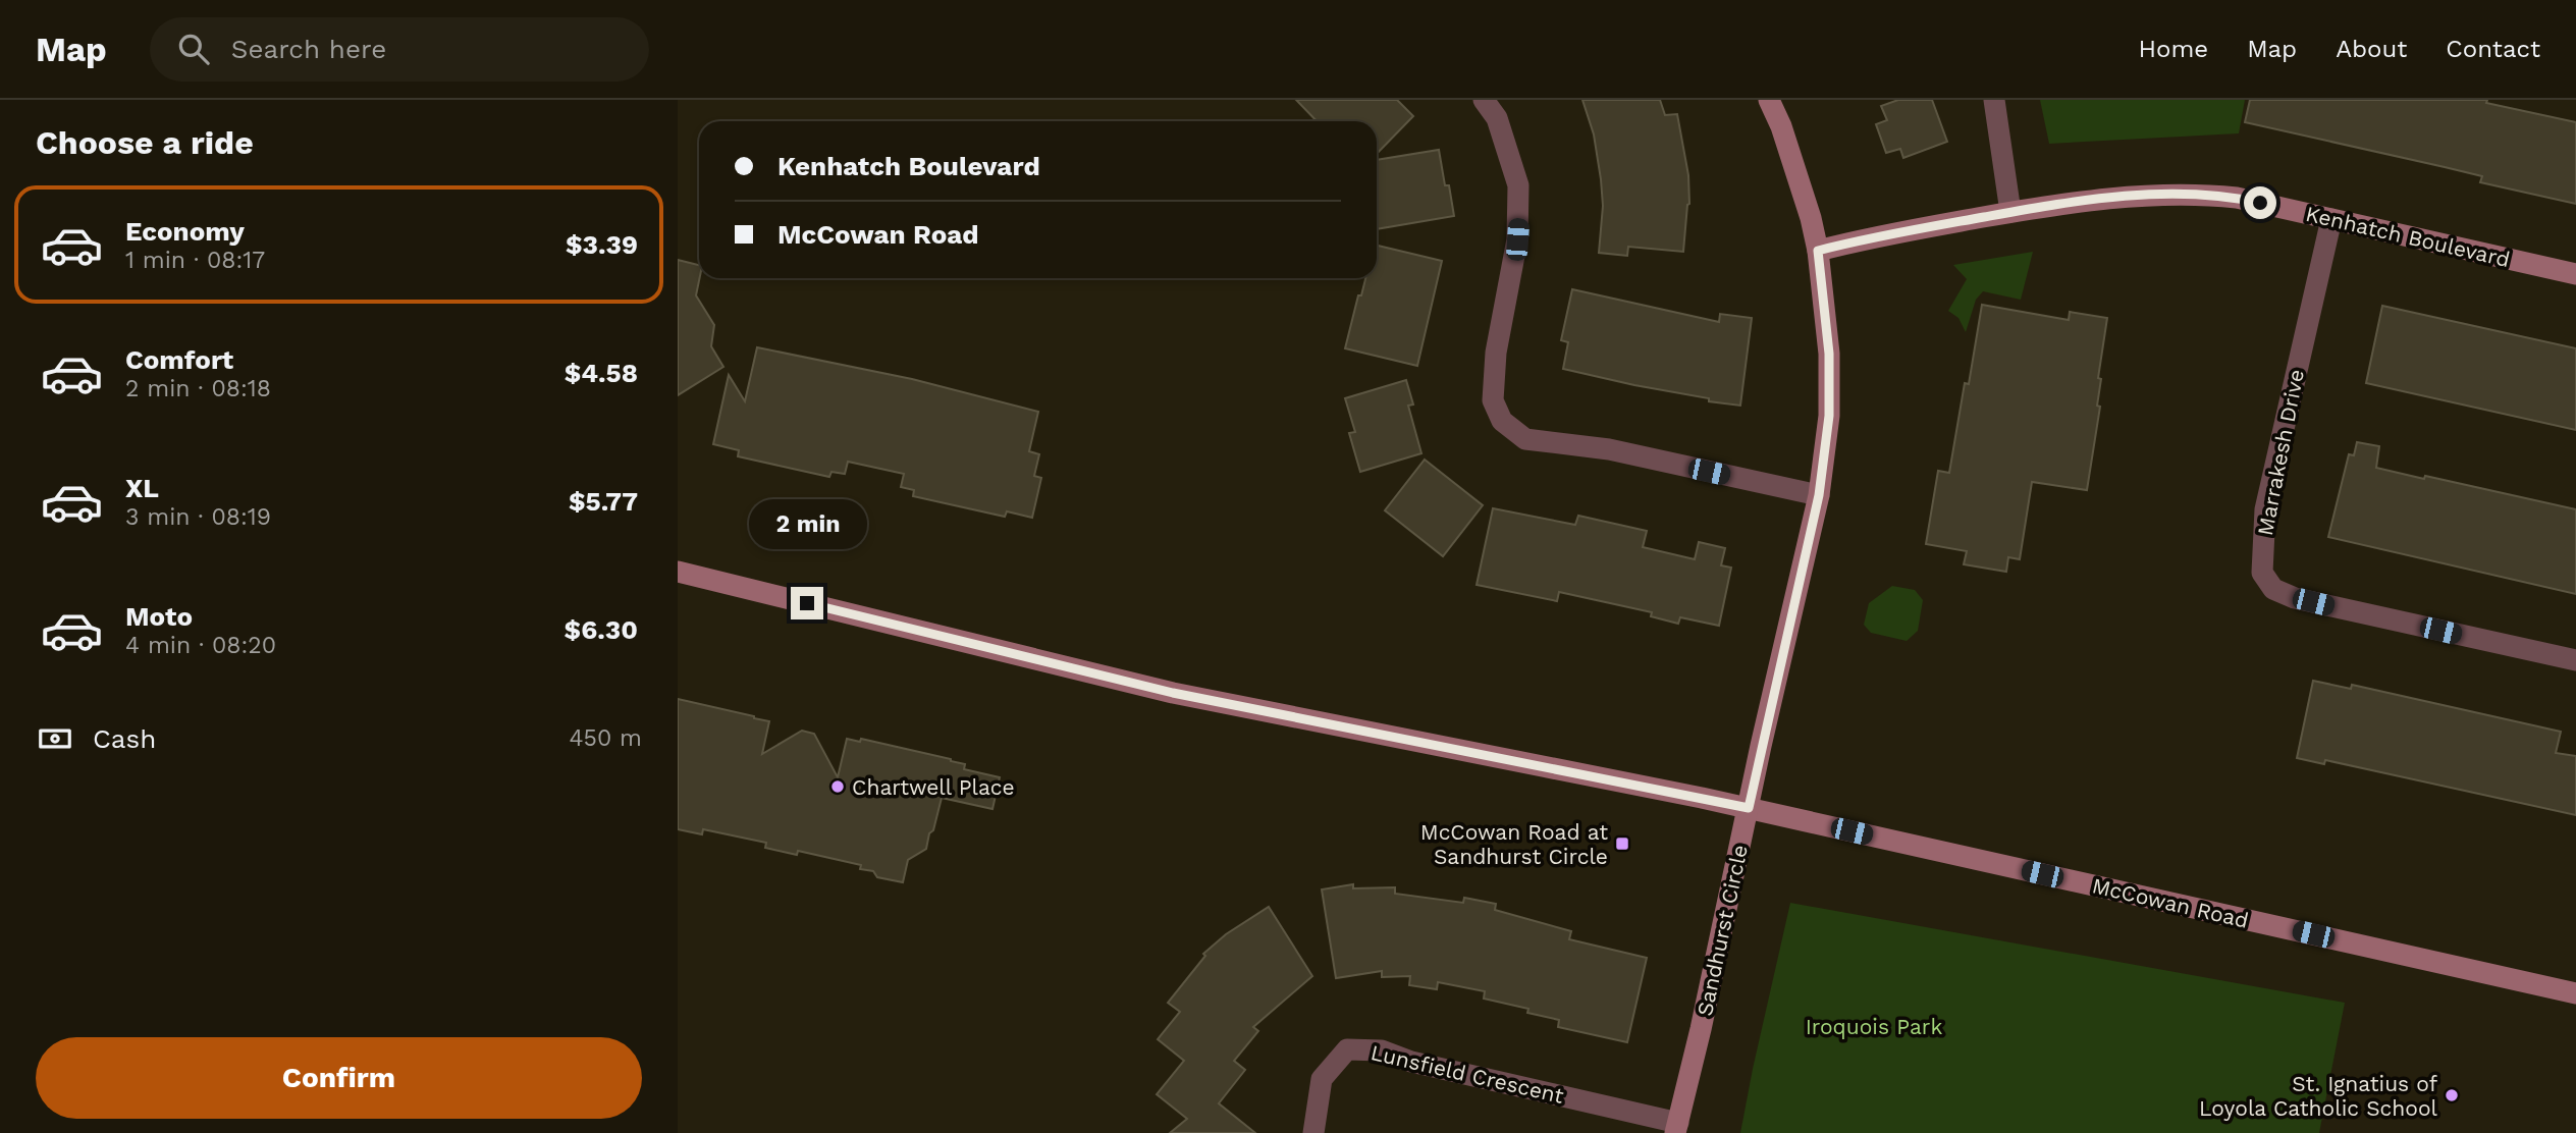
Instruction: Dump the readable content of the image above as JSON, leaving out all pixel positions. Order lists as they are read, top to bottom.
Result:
{
  "streets": {
    "main road": ["Kenhatch Boulevard", "McCowan Road", "Sandhurst Circle"],
    "street": ["Marrakesh Drive", "Lunsfield Crescent"]
  },
  "crossings": [
    ["Kenhatch Boulevard", "Marrakesh Drive"],
    ["Kenhatch Boulevard", "Sandhurst Circle"],
    ["McCowan Road", "Sandhurst Circle"],
    ["Sandhurst Circle", "Lunsfield Crescent"]
  ],
  "parks": ["Iroquois Park"],
  "places": {
    "other": ["Chartwell Place", "St. Ignatius of Loyola Catholic School"],
    "transit": ["McCowan Road at Sandhurst Circle"]
  },
  "page": {
    "header": "Map",
    "search": "Search here",
    "nav": [
      "Home",
      "Map",
      "About",
      "Contact"
    ],
    "heading": "Choose a ride",
    "banner": ["Kenhatch Boulevard", "McCowan Road"],
    "list": [
      {
        "name": "Economy",
        "note": "1 min · 08:17",
        "value": "$3.39"
      },
      {
        "name": "Comfort",
        "note": "2 min · 08:18",
        "value": "$4.58"
      },
      {
        "name": "XL",
        "note": "3 min · 08:19",
        "value": "$5.77"
      },
      {
        "name": "Moto",
        "note": "4 min · 08:20",
        "value": "$6.30"
      }
    ],
    "bubble": "2 min",
    "pay": ["Cash", "450 m"],
    "buttons": "Confirm"
  }
}
